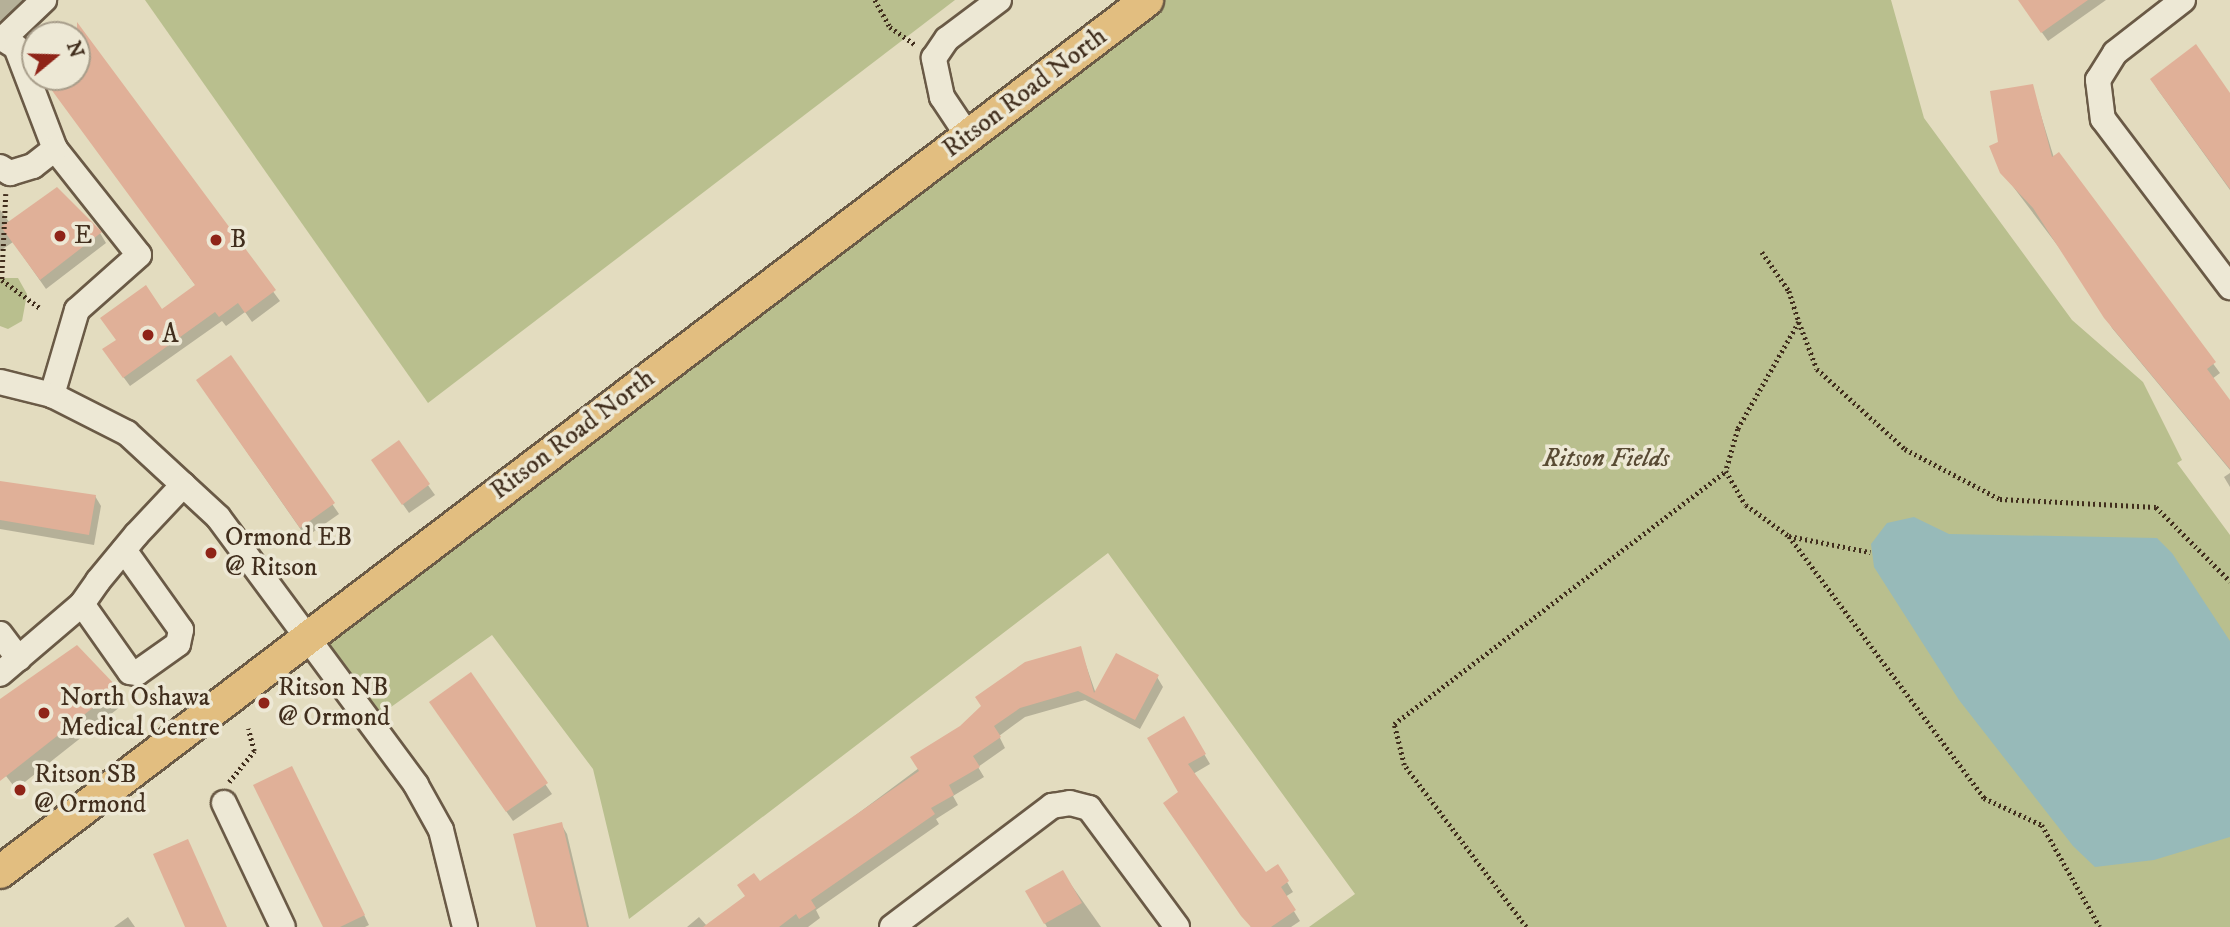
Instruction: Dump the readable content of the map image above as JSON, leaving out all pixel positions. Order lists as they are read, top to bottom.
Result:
{
  "streets": {
    "main road": ["Ritson Road North"]
  },
  "parks": ["Ritson Fields"],
  "places": [
    "E",
    "B",
    "A",
    "Ormond EB @ Ritson",
    "Ritson NB @ Ormond",
    "North Oshawa Medical Centre",
    "Ritson SB @ Ormond"
  ],
  "north": "right"
}
